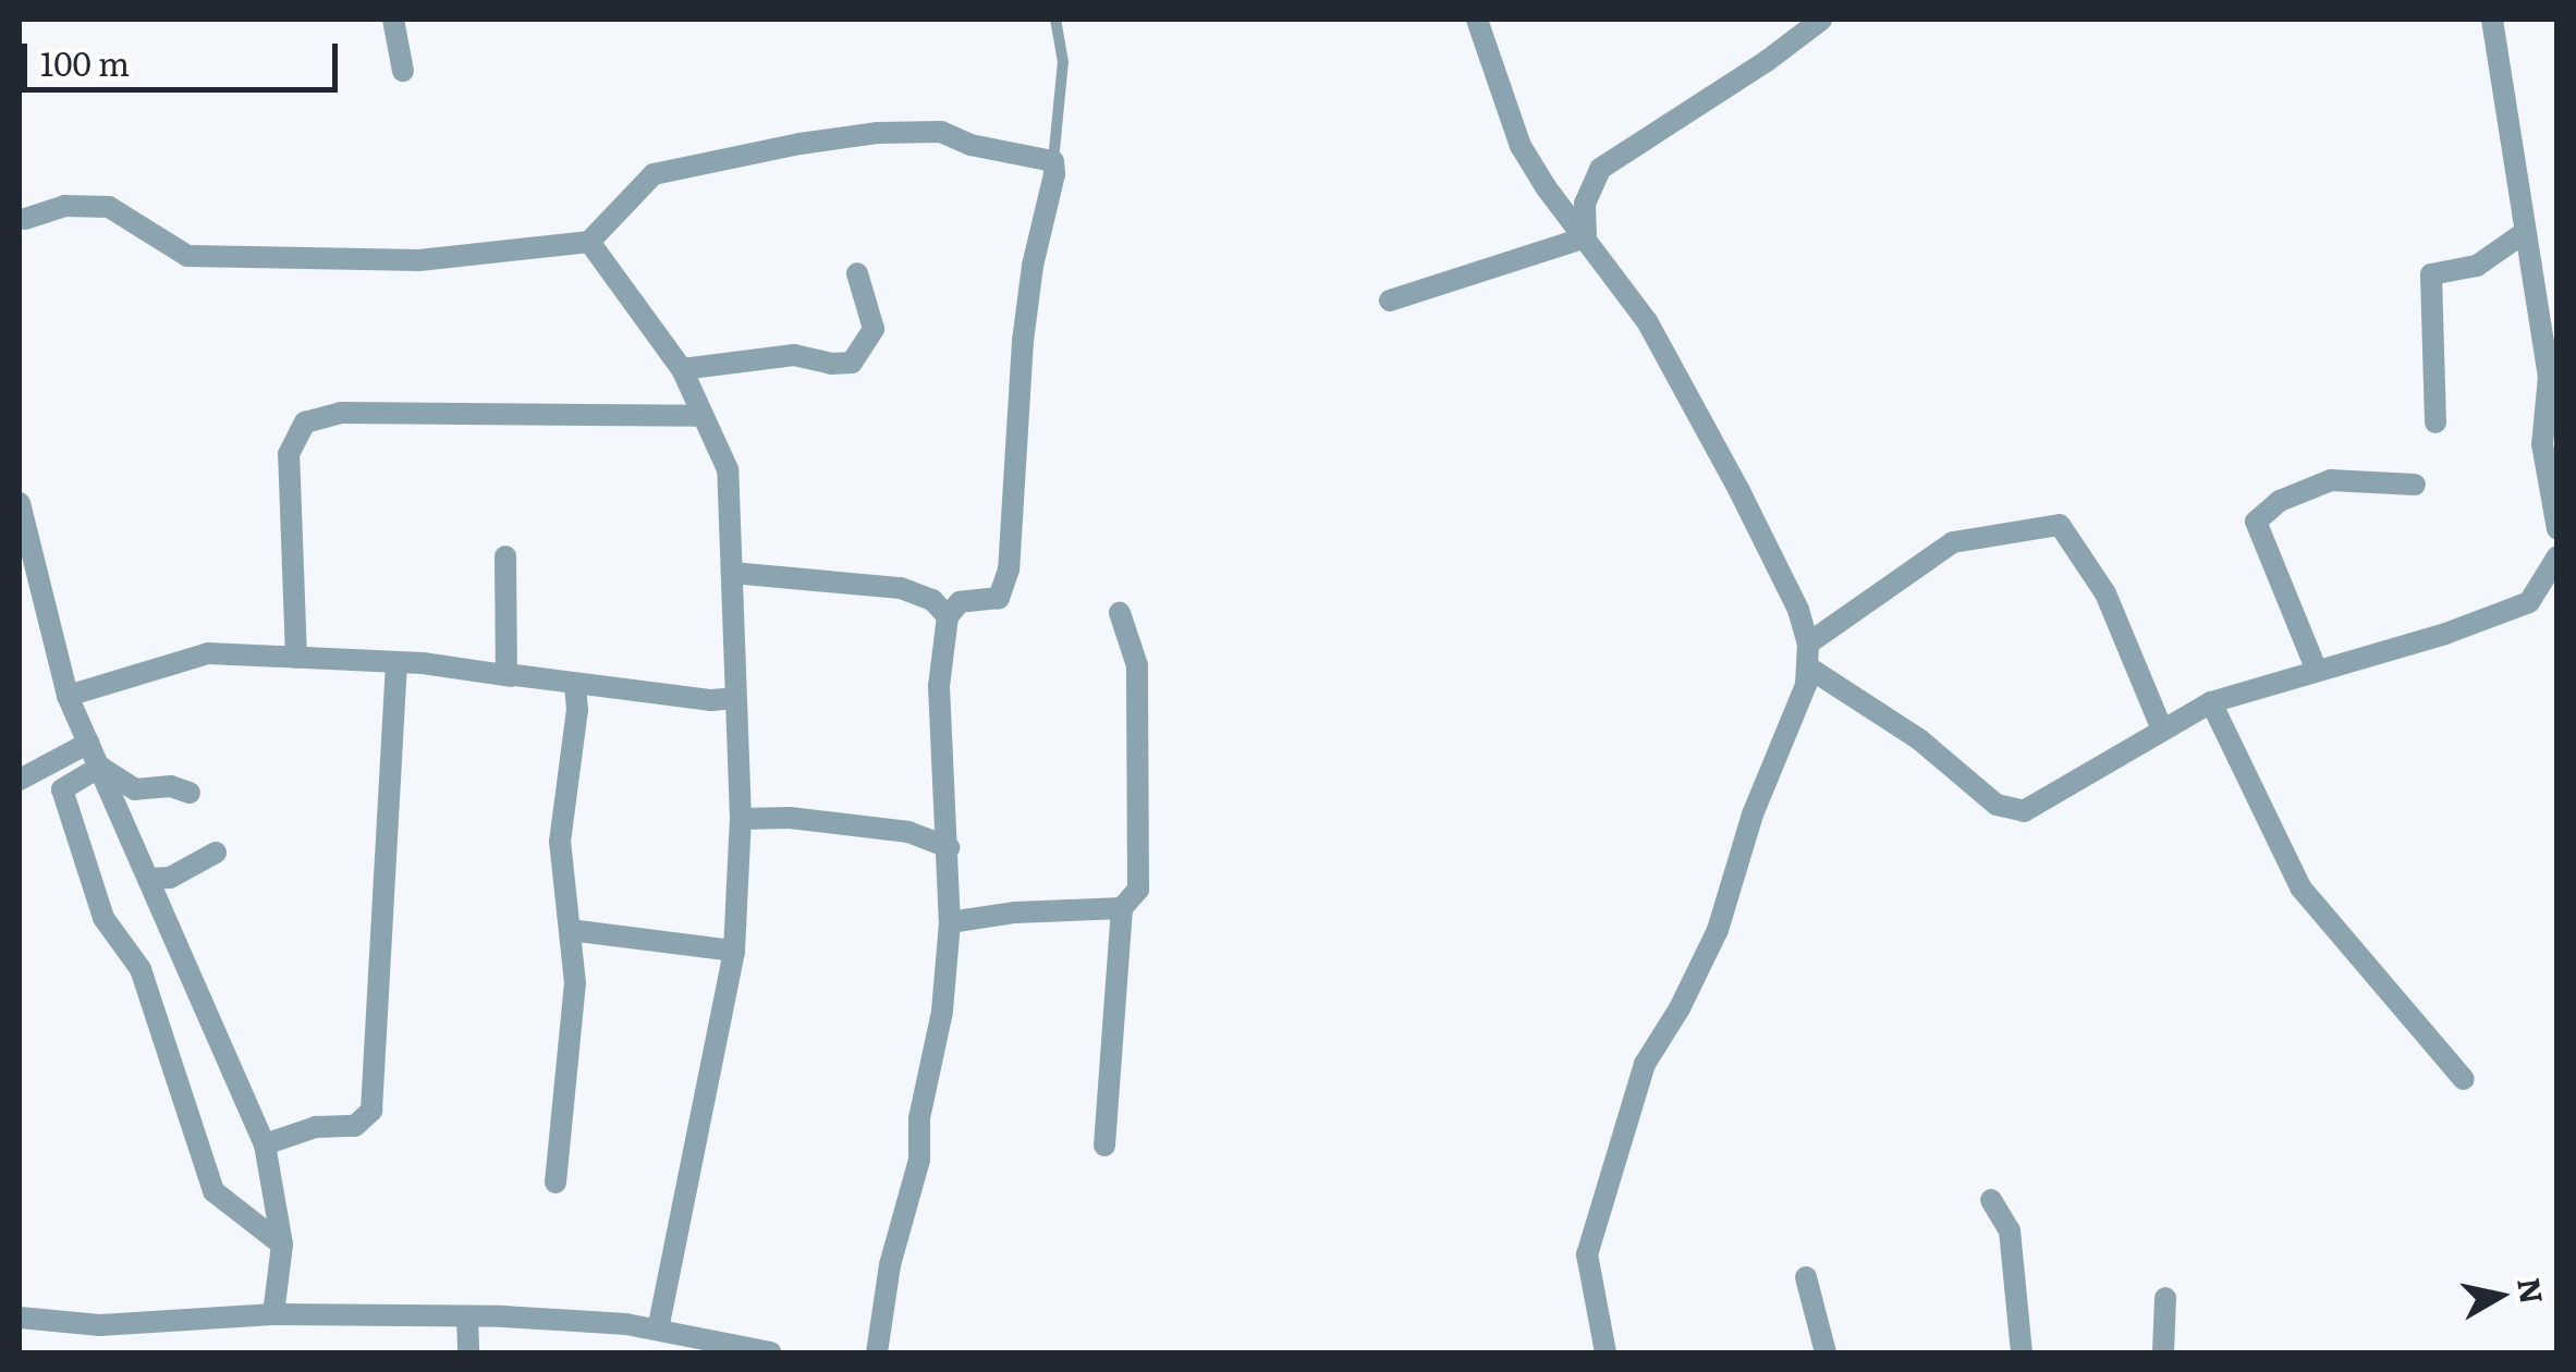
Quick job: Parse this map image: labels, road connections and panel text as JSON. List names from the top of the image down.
{
  "scale_bar": "100 m",
  "north": "right"
}
